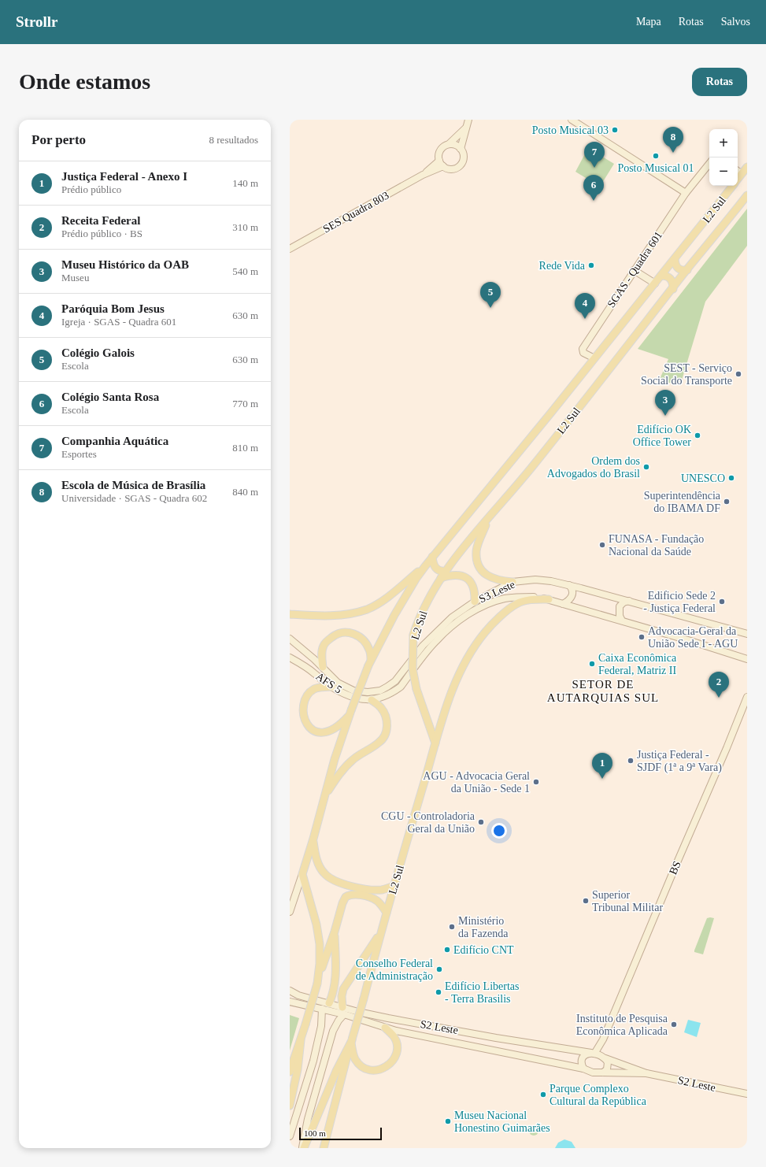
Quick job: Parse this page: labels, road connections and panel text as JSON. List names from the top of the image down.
{
  "streets": {
    "main road": [
      "L2 Sul",
      "SES Quadra 803",
      "SGAS - Quadra 601",
      "S3 Leste",
      "AFS 5",
      "BS",
      "S2 Leste"
    ]
  },
  "crossings": [
    ["L2 Sul", "SGAS - Quadra 601"],
    ["S3 Leste", "AFS 5"],
    ["BS", "S2 Leste"]
  ],
  "districts": ["SETOR DE AUTARQUIAS SUL"],
  "places": [
    "Posto Musical 03",
    "Posto Musical 01",
    "Rede Vida",
    "SEST - Serviço Social do Transporte",
    "Edifício OK Office Tower",
    "Ordem dos Advogados do Brasil",
    "UNESCO",
    "Superintendência do IBAMA DF",
    "FUNASA - Fundação Nacional da Saúde",
    "Edificio Sede 2 - Justiça Federal",
    "Advocacia-Geral da União Sede I - AGU",
    "Caixa Econômica Federal, Matriz II",
    "Justiça Federal - SJDF (1ª a 9ª Vara)",
    "AGU - Advocacia Geral da União - Sede 1",
    "CGU - Controladoria Geral da União",
    "Superior Tribunal Militar",
    "Ministério da Fazenda",
    "Edifício CNT",
    "Conselho Federal de Administração",
    "Edifício Libertas - Terra Brasilis",
    "Instituto de Pesquisa Econômica Aplicada",
    "Parque Complexo Cultural da República",
    "Museu Nacional Honestino Guimarães"
  ],
  "scale_bar": "100 m",
  "page": {
    "header": "Strollr",
    "nav": ["Mapa", "Rotas", "Salvos"],
    "buttons": "Rotas",
    "title": "Onde estamos",
    "heading": ["Por perto", "8 resultados"],
    "pins": [
      "8",
      "7",
      "6",
      "5",
      "4",
      "3",
      "2",
      "1"
    ],
    "map_buttons": ["+", "−"],
    "list": [
      {
        "mark": "1",
        "name": "Justiça Federal - Anexo I",
        "note": "Prédio público",
        "value": "140 m"
      },
      {
        "mark": "2",
        "name": "Receita Federal",
        "note": "Prédio público · BS",
        "value": "310 m"
      },
      {
        "mark": "3",
        "name": "Museu Histórico da OAB",
        "note": "Museu",
        "value": "540 m"
      },
      {
        "mark": "4",
        "name": "Paróquia Bom Jesus",
        "note": "Igreja · SGAS - Quadra 601",
        "value": "630 m"
      },
      {
        "mark": "5",
        "name": "Colégio Galois",
        "note": "Escola",
        "value": "630 m"
      },
      {
        "mark": "6",
        "name": "Colégio Santa Rosa",
        "note": "Escola",
        "value": "770 m"
      },
      {
        "mark": "7",
        "name": "Companhia Aquática",
        "note": "Esportes",
        "value": "810 m"
      },
      {
        "mark": "8",
        "name": "Escola de Música de Brasília",
        "note": "Universidade · SGAS - Quadra 602",
        "value": "840 m"
      }
    ],
    "scale": "100 m"
  }
}
